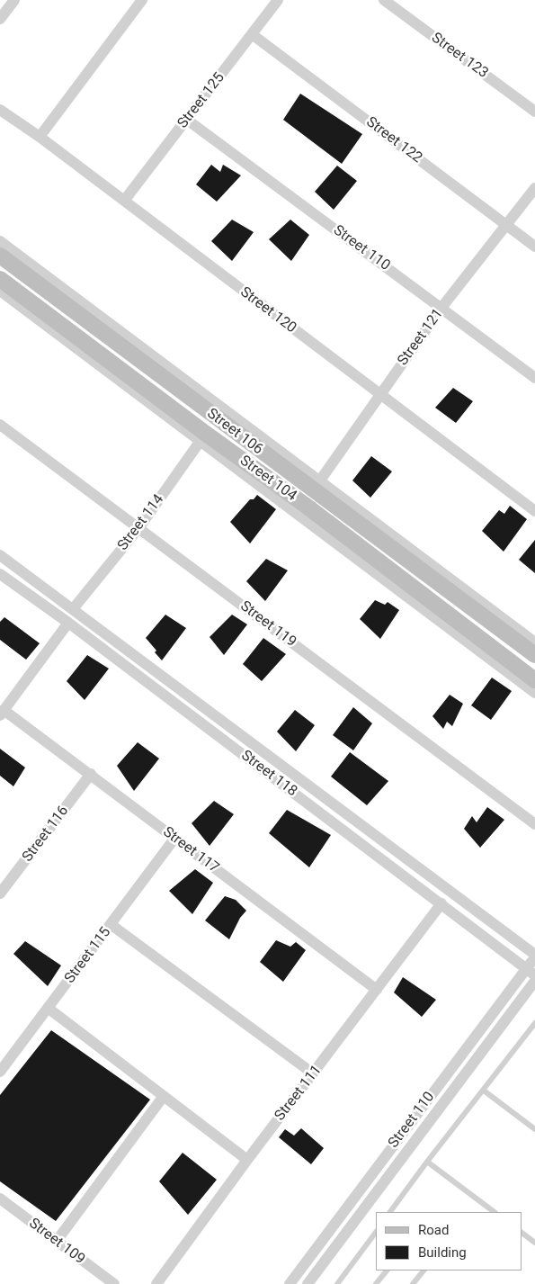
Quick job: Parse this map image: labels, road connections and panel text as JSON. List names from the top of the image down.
{
  "streets": {
    "street": [
      "Street 123",
      "Street 125",
      "Street 122",
      "Street 110",
      "Street 120",
      "Street 121",
      "Street 106",
      "Street 104",
      "Street 114",
      "Street 119",
      "Street 118",
      "Street 116",
      "Street 117",
      "Street 115",
      "Street 111",
      "Street 109"
    ]
  },
  "crossings": [
    ["Street 125", "Street 122"],
    ["Street 125", "Street 110"],
    ["Street 125", "Street 120"],
    ["Street 122", "Street 121"],
    ["Street 110", "Street 121"],
    ["Street 110", "Street 118"],
    ["Street 120", "Street 121"],
    ["Street 121", "Street 106"],
    ["Street 104", "Street 114"],
    ["Street 114", "Street 119"],
    ["Street 118", "Street 111"],
    ["Street 116", "Street 117"],
    ["Street 117", "Street 115"],
    ["Street 117", "Street 111"]
  ],
  "legend": ["Road", "Building"]
}
